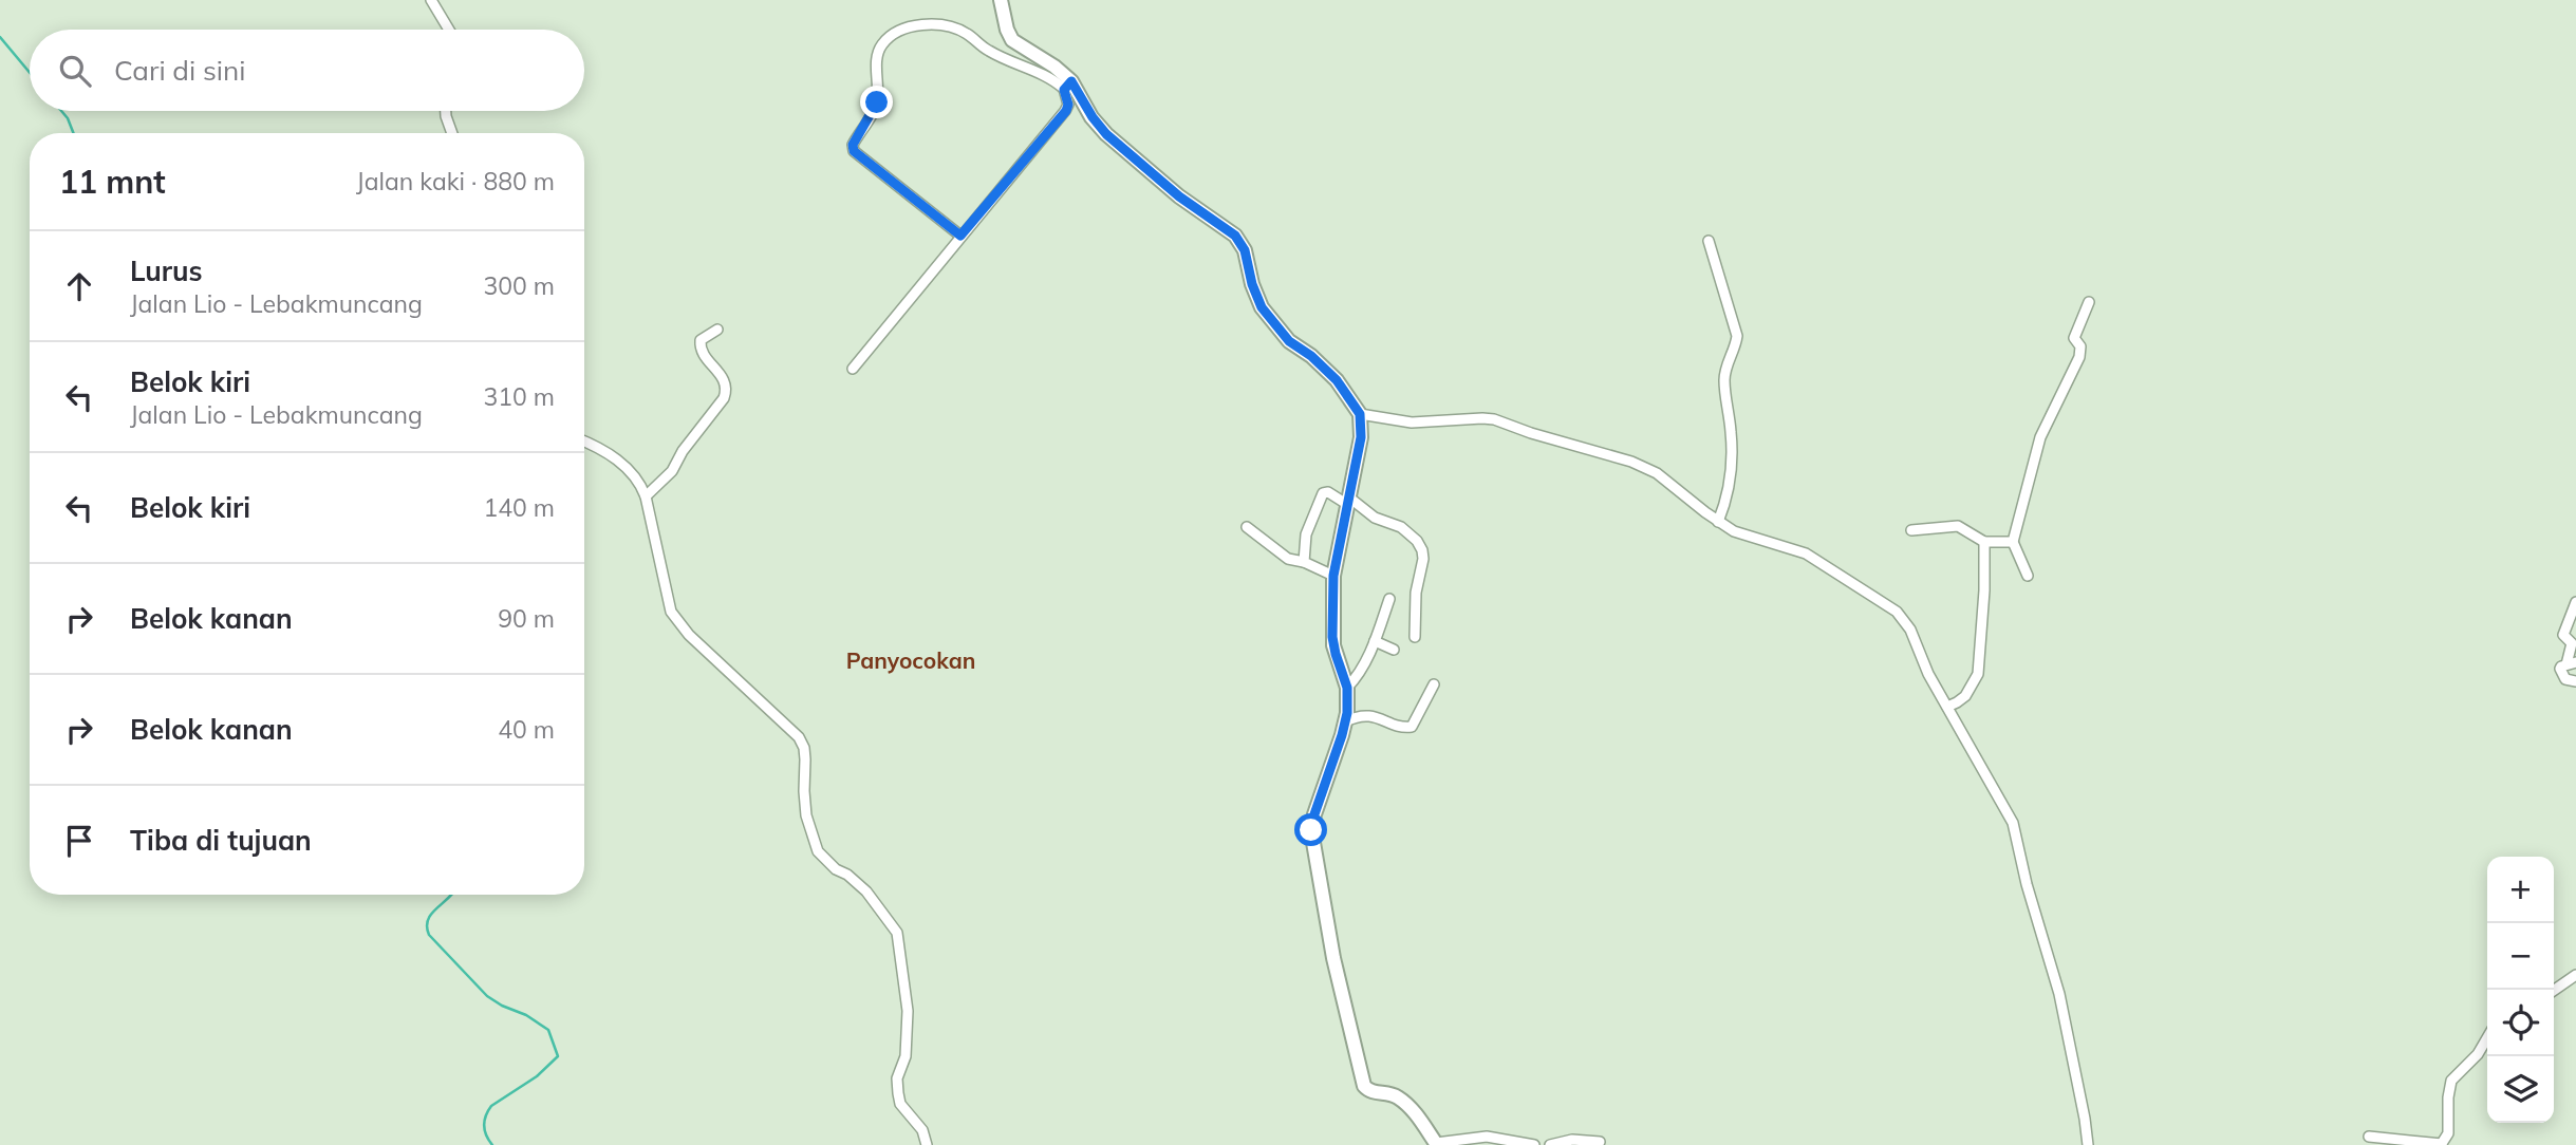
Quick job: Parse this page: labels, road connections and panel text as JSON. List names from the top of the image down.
{
  "districts": ["Panyocokan"],
  "page": {
    "search": "Cari di sini",
    "heading": ["11 mnt", "Jalan kaki · 880 m"],
    "list": [
      ["Lurus", "Jalan Lio - Lebakmuncang", "300 m"],
      ["Belok kiri", "Jalan Lio - Lebakmuncang", "310 m"],
      ["Belok kiri", "140 m"],
      ["Belok kanan", "90 m"],
      ["Belok kanan", "40 m"],
      "Tiba di tujuan"
    ],
    "map_buttons": ["+", "−"]
  }
}
